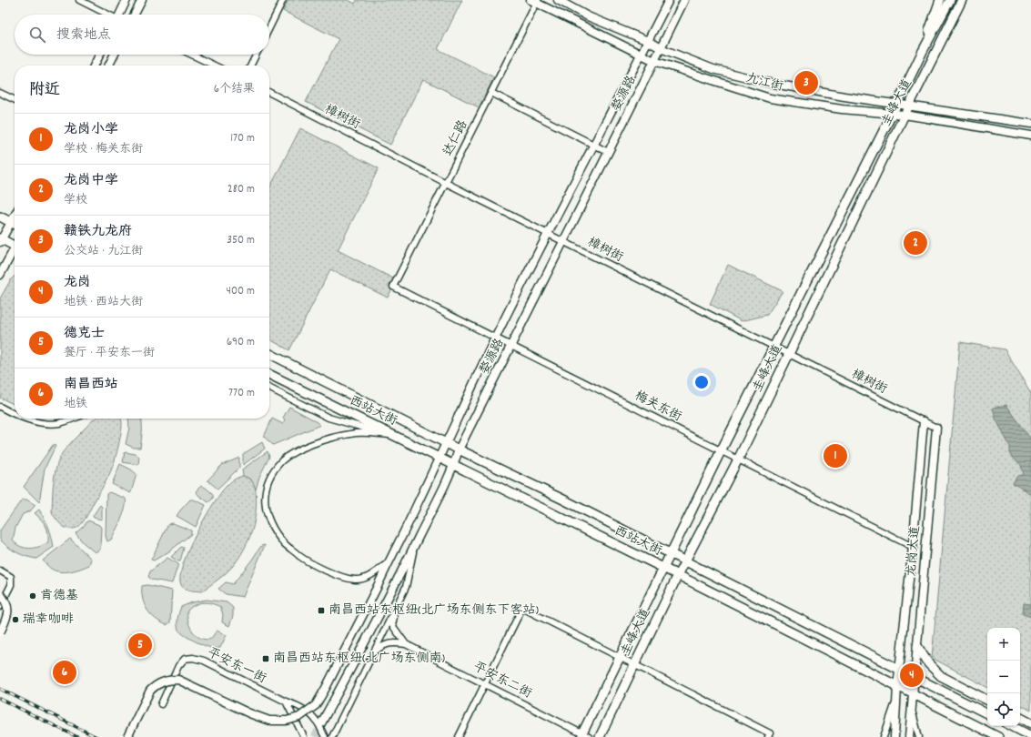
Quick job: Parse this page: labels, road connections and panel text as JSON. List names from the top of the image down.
{
  "streets": {
    "main road": ["圭峰大道", "西站大街"],
    "street": [
      "九江街",
      "婺源路",
      "樟树街",
      "达仁路",
      "梅关东街",
      "龙岗大道",
      "平安东一街",
      "平安东二街"
    ]
  },
  "crossings": [
    ["九江街", "婺源路"],
    ["九江街", "圭峰大道"],
    ["九江街", "达仁路"],
    ["婺源路", "樟树街"],
    ["婺源路", "梅关东街"],
    ["婺源路", "西站大街"],
    ["圭峰大道", "樟树街"],
    ["圭峰大道", "梅关东街"],
    ["圭峰大道", "西站大街"],
    ["圭峰大道", "平安东二街"],
    ["樟树街", "达仁路"],
    ["樟树街", "龙岗大道"],
    ["达仁路", "梅关东街"],
    ["梅关东街", "龙岗大道"],
    ["西站大街", "龙岗大道"]
  ],
  "places": {
    "other": ["肯德基", "瑞幸咖啡"],
    "transit": ["南昌西站东枢纽(北广场东侧东下客站)", "南昌西站东枢纽(北广场东侧南)"]
  },
  "page": {
    "search": "搜索地点",
    "heading": ["附近", "6个结果"],
    "pins": [
      "3",
      "2",
      "1",
      "5",
      "6",
      "4"
    ],
    "list": [
      {
        "mark": "1",
        "name": "龙岗小学",
        "note": "学校 · 梅关东街",
        "value": "170 m"
      },
      {
        "mark": "2",
        "name": "龙岗中学",
        "note": "学校",
        "value": "280 m"
      },
      {
        "mark": "3",
        "name": "赣铁九龙府",
        "note": "公交站 · 九江街",
        "value": "350 m"
      },
      {
        "mark": "4",
        "name": "龙岗",
        "note": "地铁 · 西站大街",
        "value": "400 m"
      },
      {
        "mark": "5",
        "name": "德克士",
        "note": "餐厅 · 平安东一街",
        "value": "690 m"
      },
      {
        "mark": "6",
        "name": "南昌西站",
        "note": "地铁",
        "value": "770 m"
      }
    ],
    "map_buttons": ["+", "−"]
  }
}
